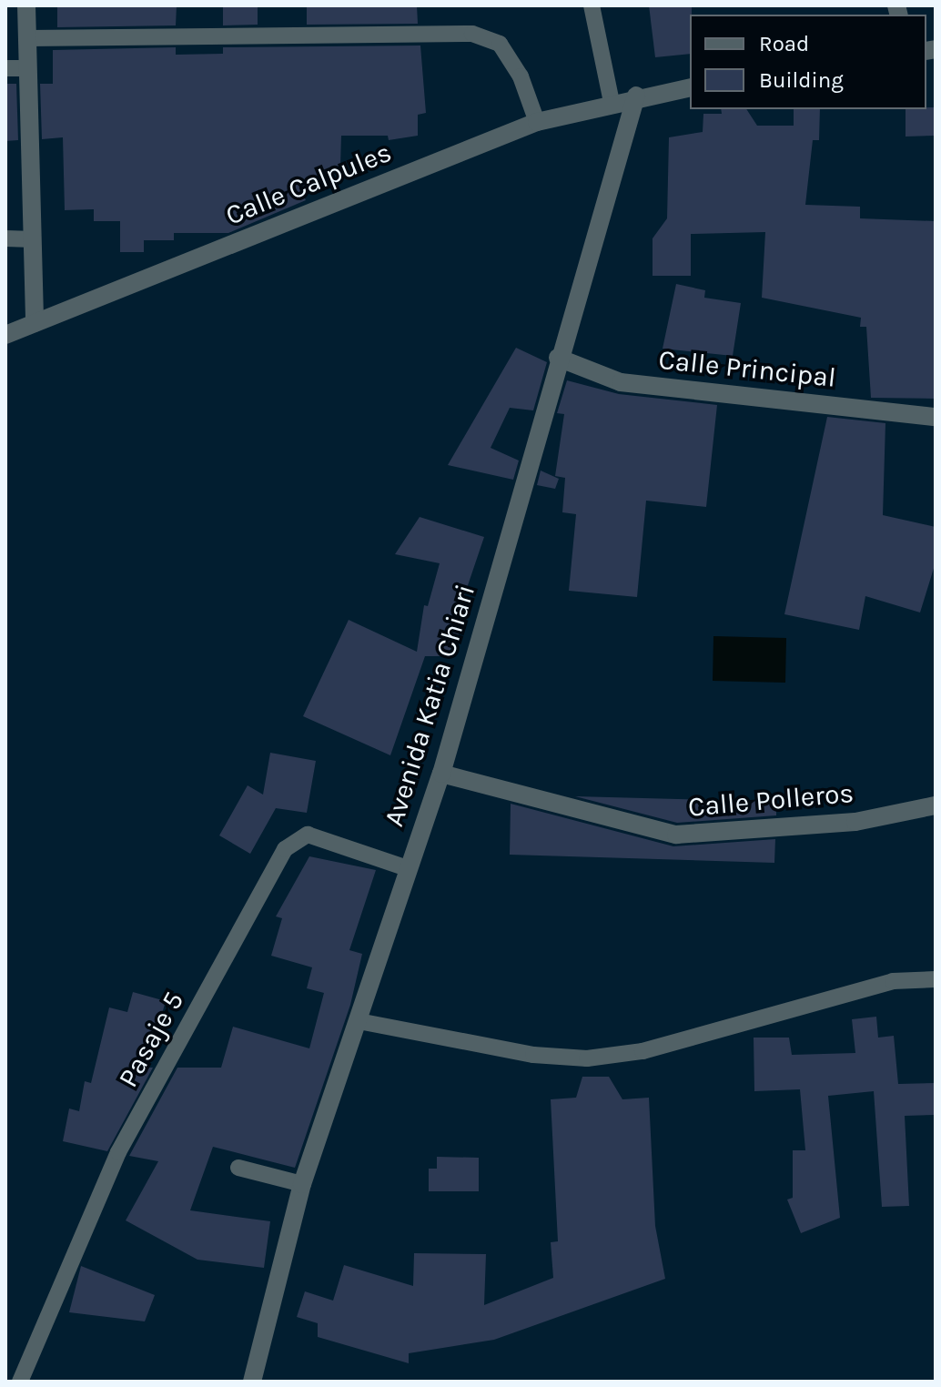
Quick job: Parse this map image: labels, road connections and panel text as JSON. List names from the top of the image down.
{
  "streets": {
    "street": [
      "Calle Calpules",
      "Calle Principal",
      "Avenida Katia Chiari",
      "Calle Polleros"
    ],
    "lane": ["Pasaje 5"]
  },
  "crossings": [
    ["Calle Calpules", "Avenida Katia Chiari"],
    ["Calle Principal", "Avenida Katia Chiari"],
    ["Avenida Katia Chiari", "Calle Polleros"],
    ["Avenida Katia Chiari", "Pasaje 5"]
  ],
  "legend": ["Road", "Building"]
}
